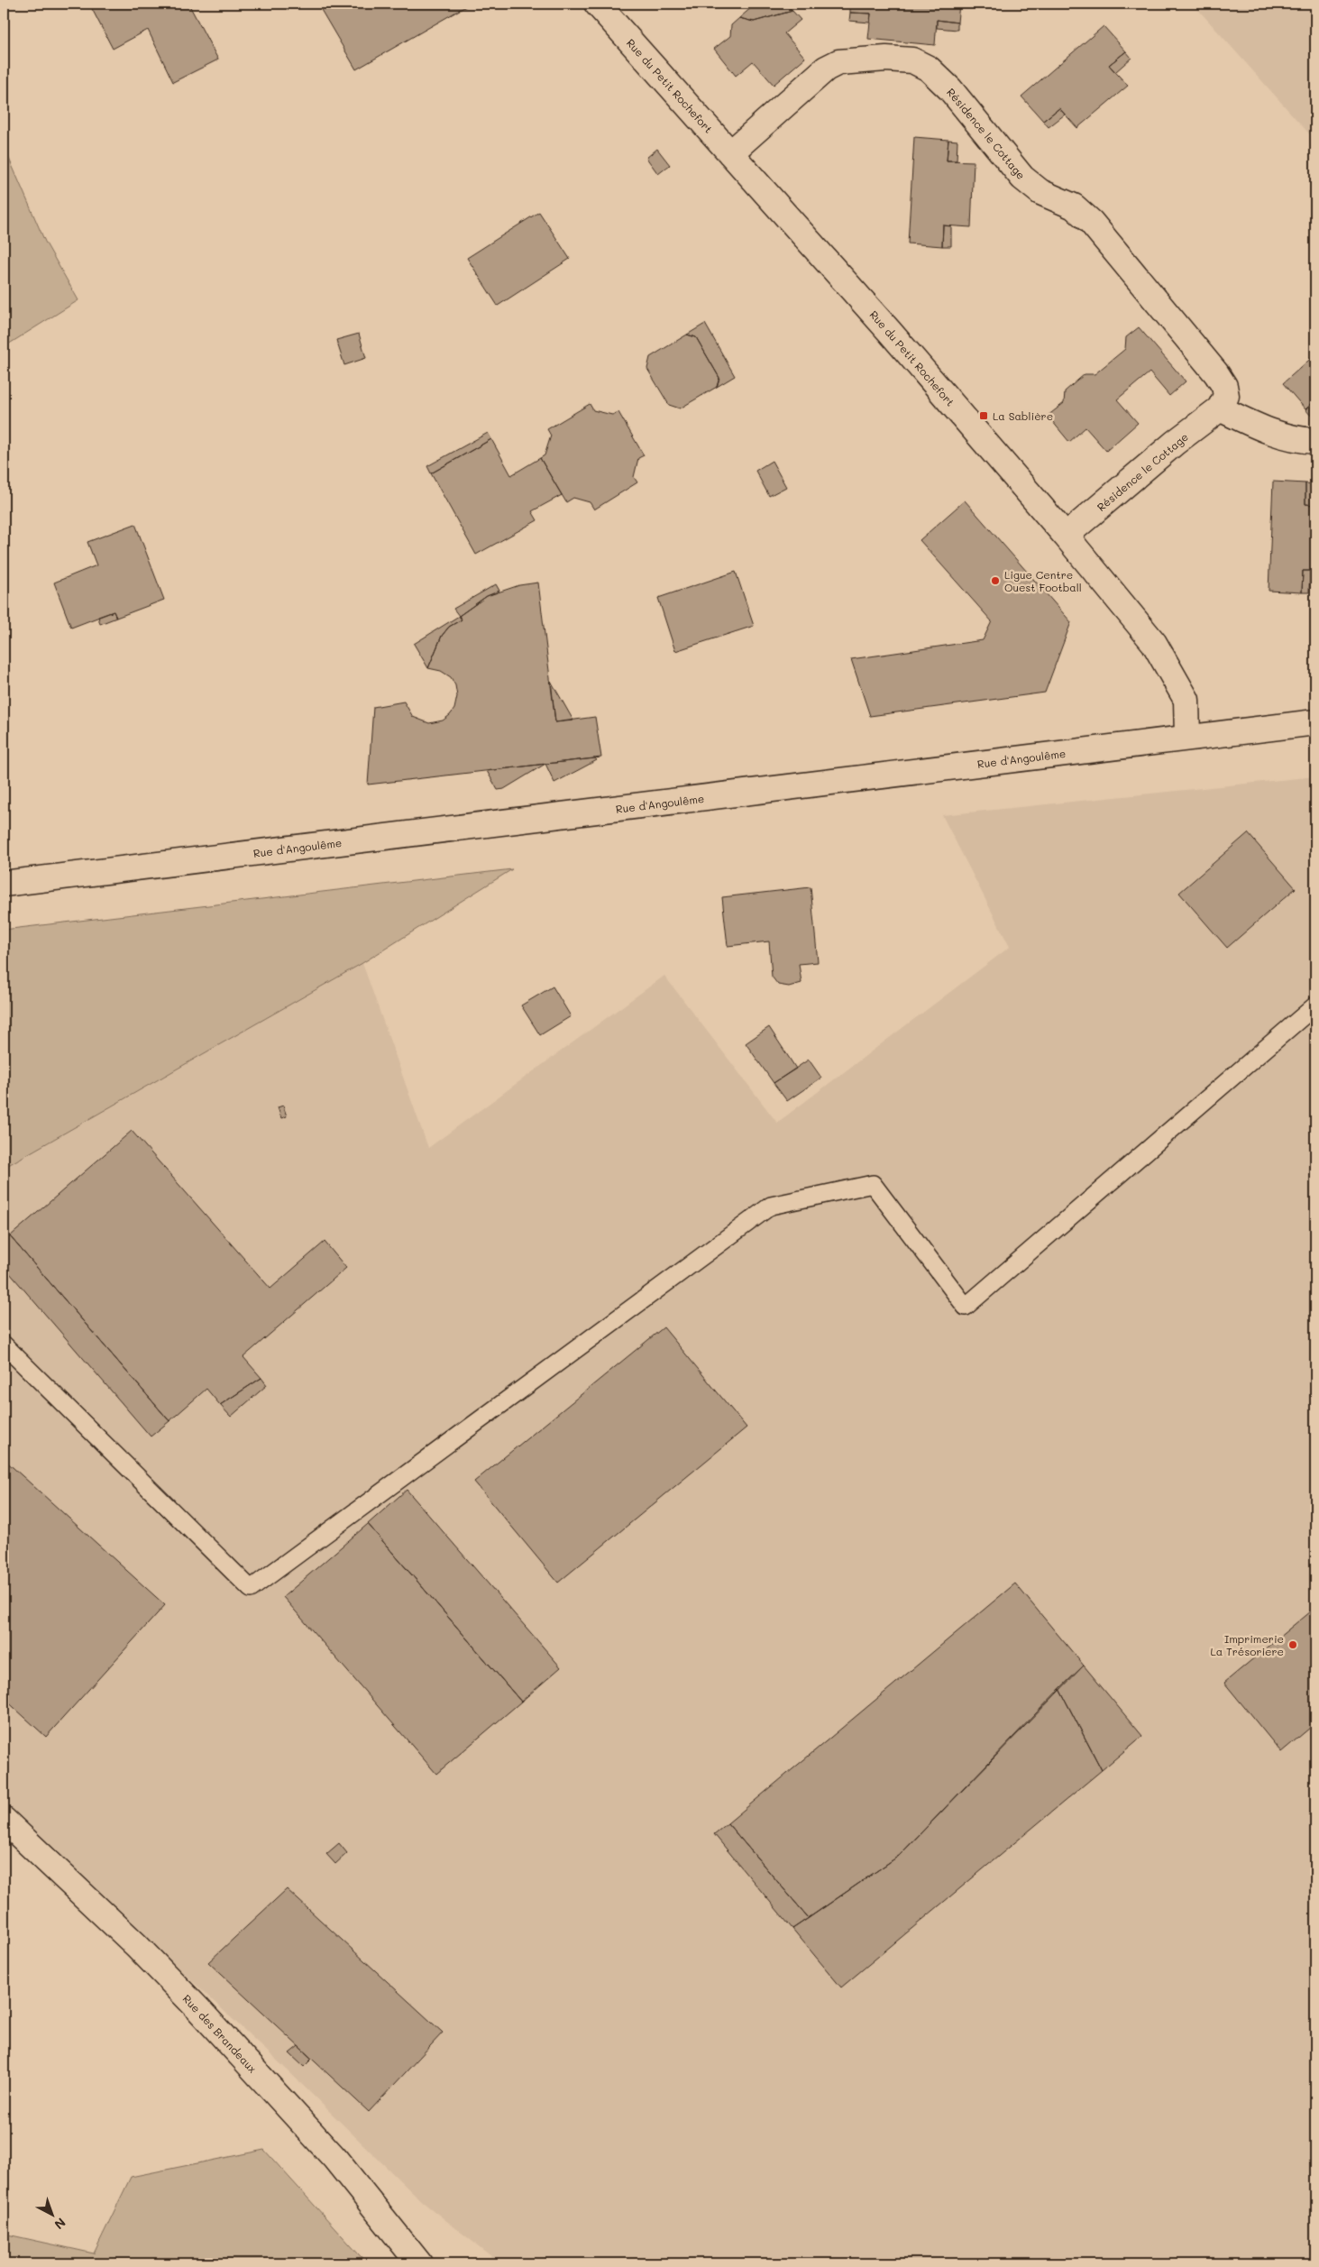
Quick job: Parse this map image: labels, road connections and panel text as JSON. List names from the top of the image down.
{
  "streets": {
    "street": [
      "Rue du Petit Rochefort",
      "Résidence le Cottage",
      "Rue d'Angoulême",
      "Rue des Brandeaux"
    ]
  },
  "crossings": [
    ["Rue du Petit Rochefort", "Résidence le Cottage"],
    ["Rue du Petit Rochefort", "Rue d'Angoulême"]
  ],
  "places": {
    "transit": ["La Sablière"],
    "other": ["Ligue Centre Ouest Football", "Imprimerie La Trésoriere"]
  },
  "north": "bottom right"
}
